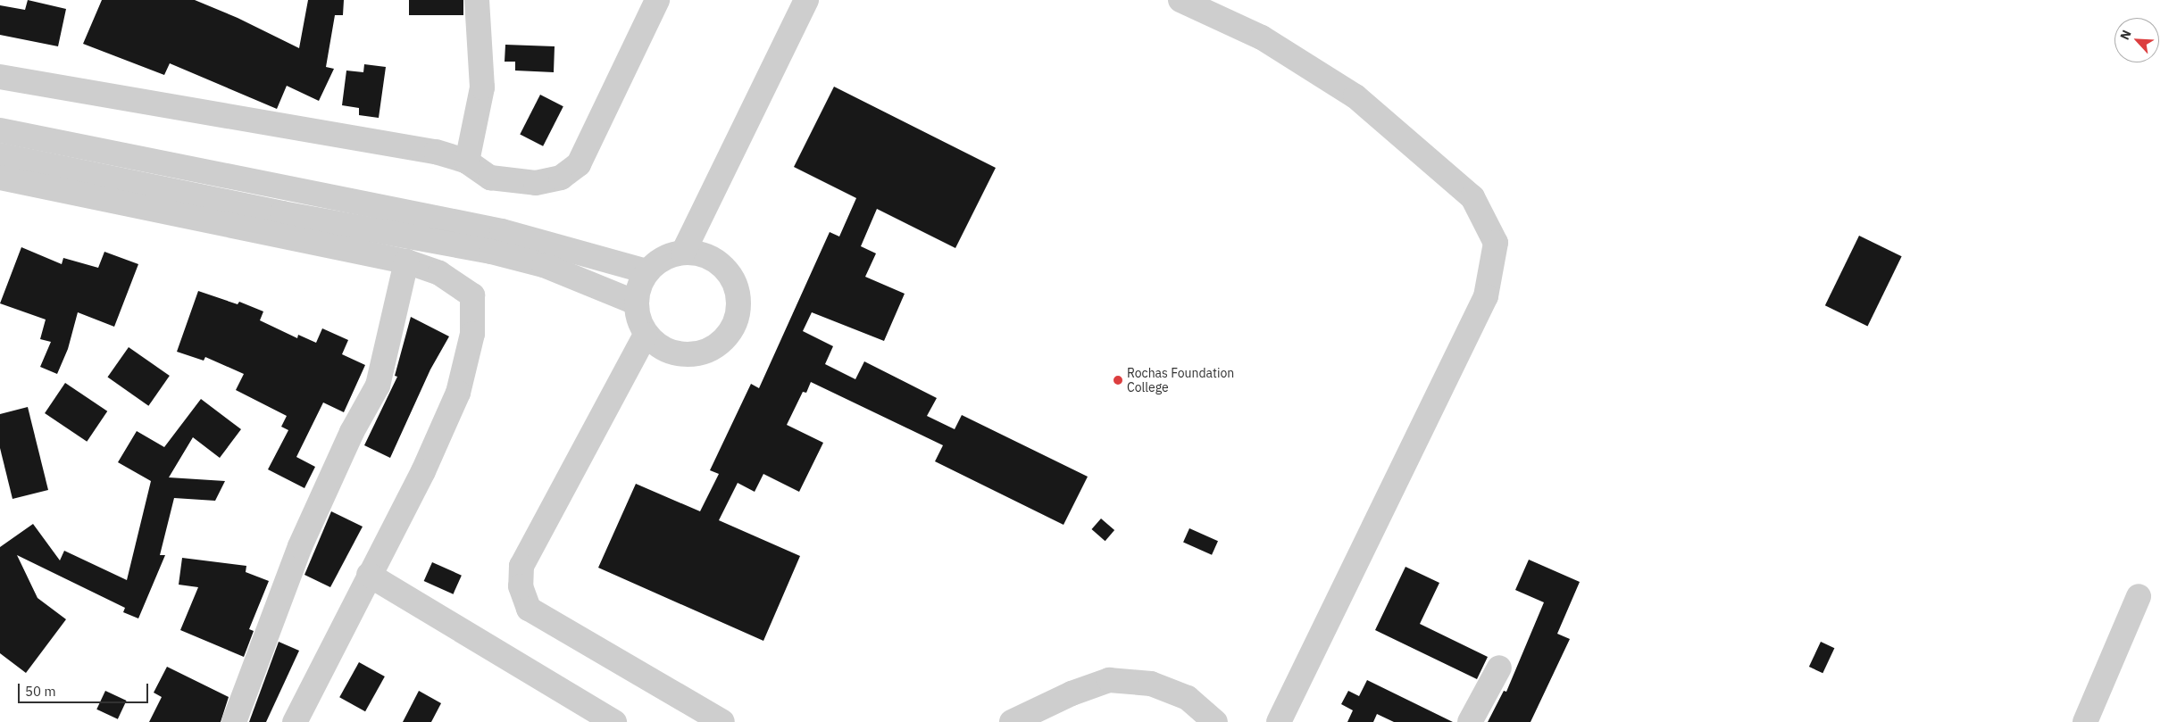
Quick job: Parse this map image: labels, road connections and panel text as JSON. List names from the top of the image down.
{
  "places": ["Rochas Foundation College"],
  "scale_bar": "50 m",
  "north": "top left"
}
